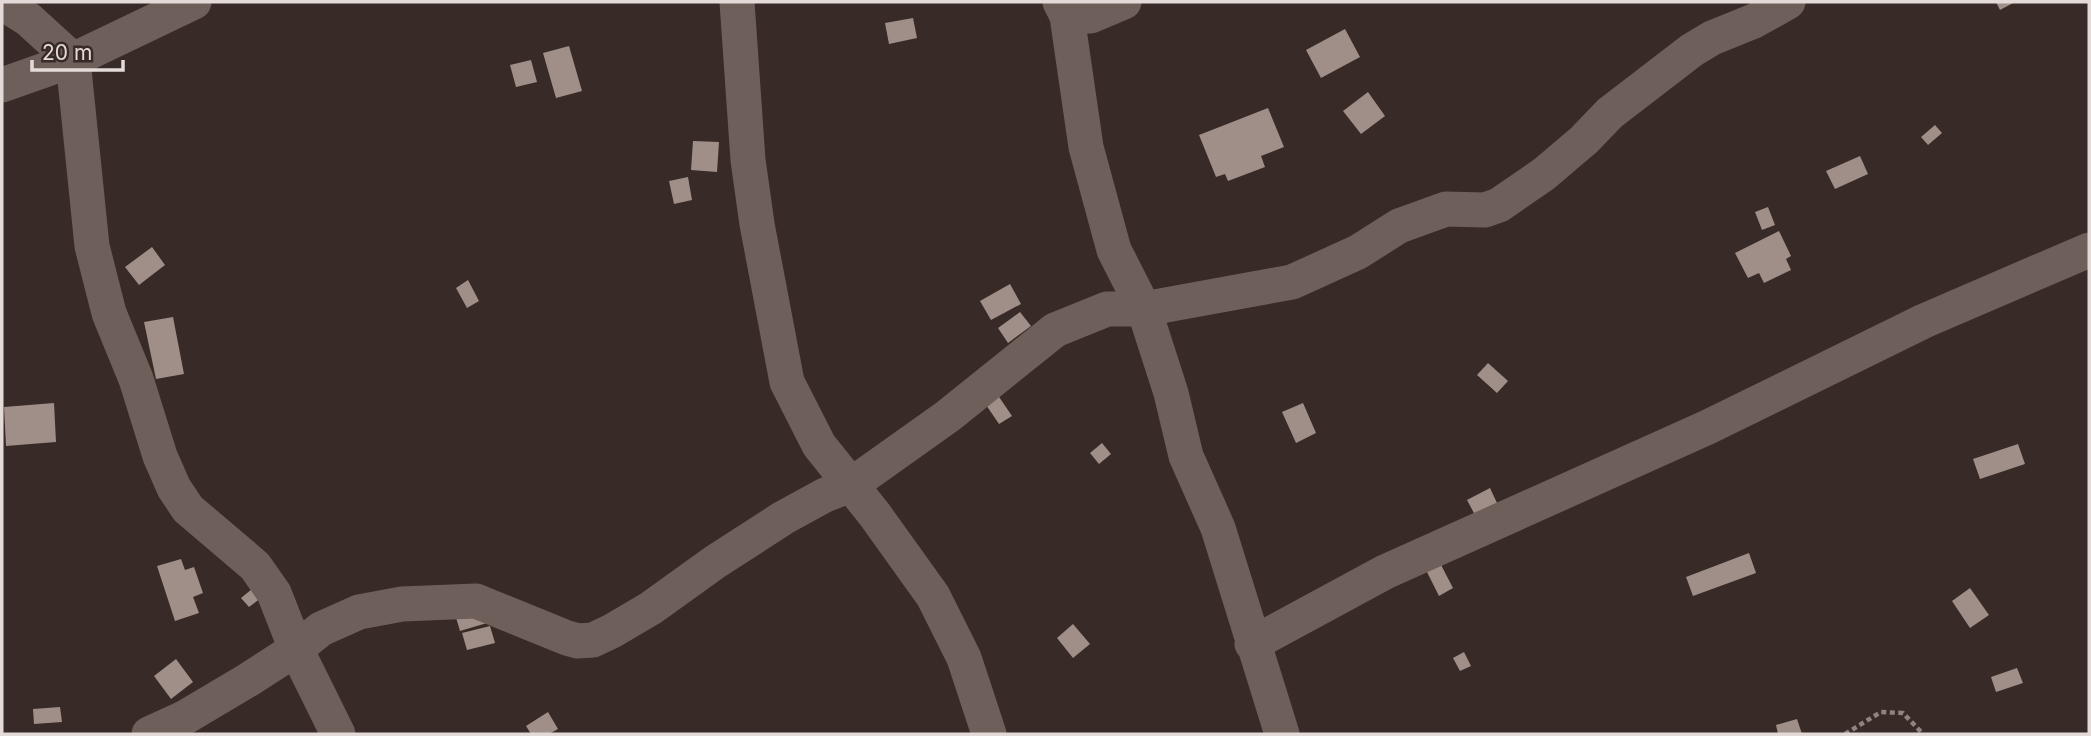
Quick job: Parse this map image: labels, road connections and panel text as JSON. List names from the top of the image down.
{
  "scale_bar": "20 m"
}
